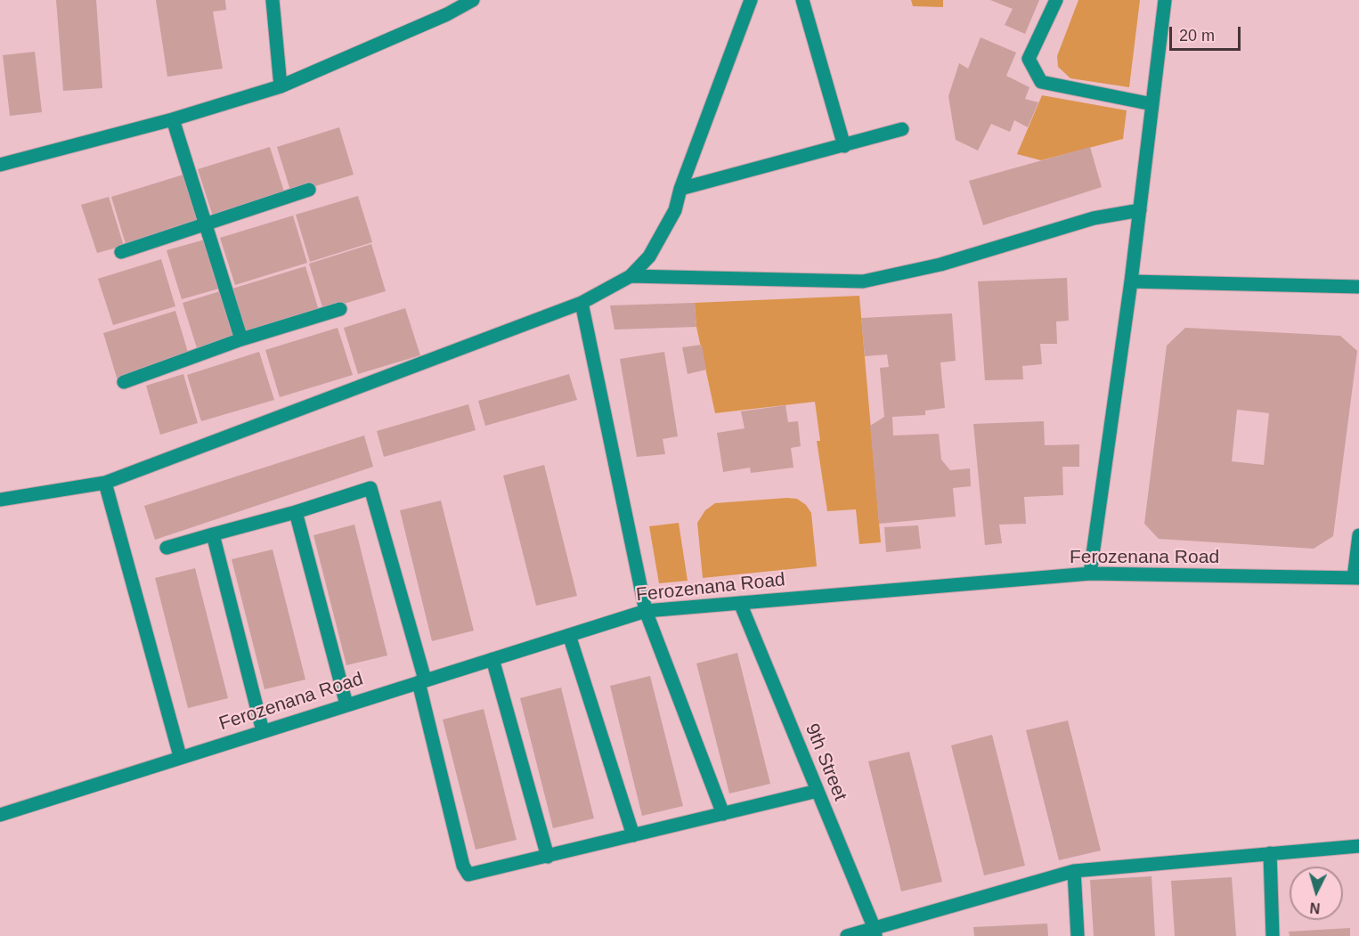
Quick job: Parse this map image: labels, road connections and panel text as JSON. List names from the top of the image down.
{
  "streets": {
    "street": ["Ferozenana Road", "9th Street"]
  },
  "crossings": [
    ["Ferozenana Road", "9th Street"]
  ],
  "scale_bar": "20 m",
  "north": "bottom"
}
